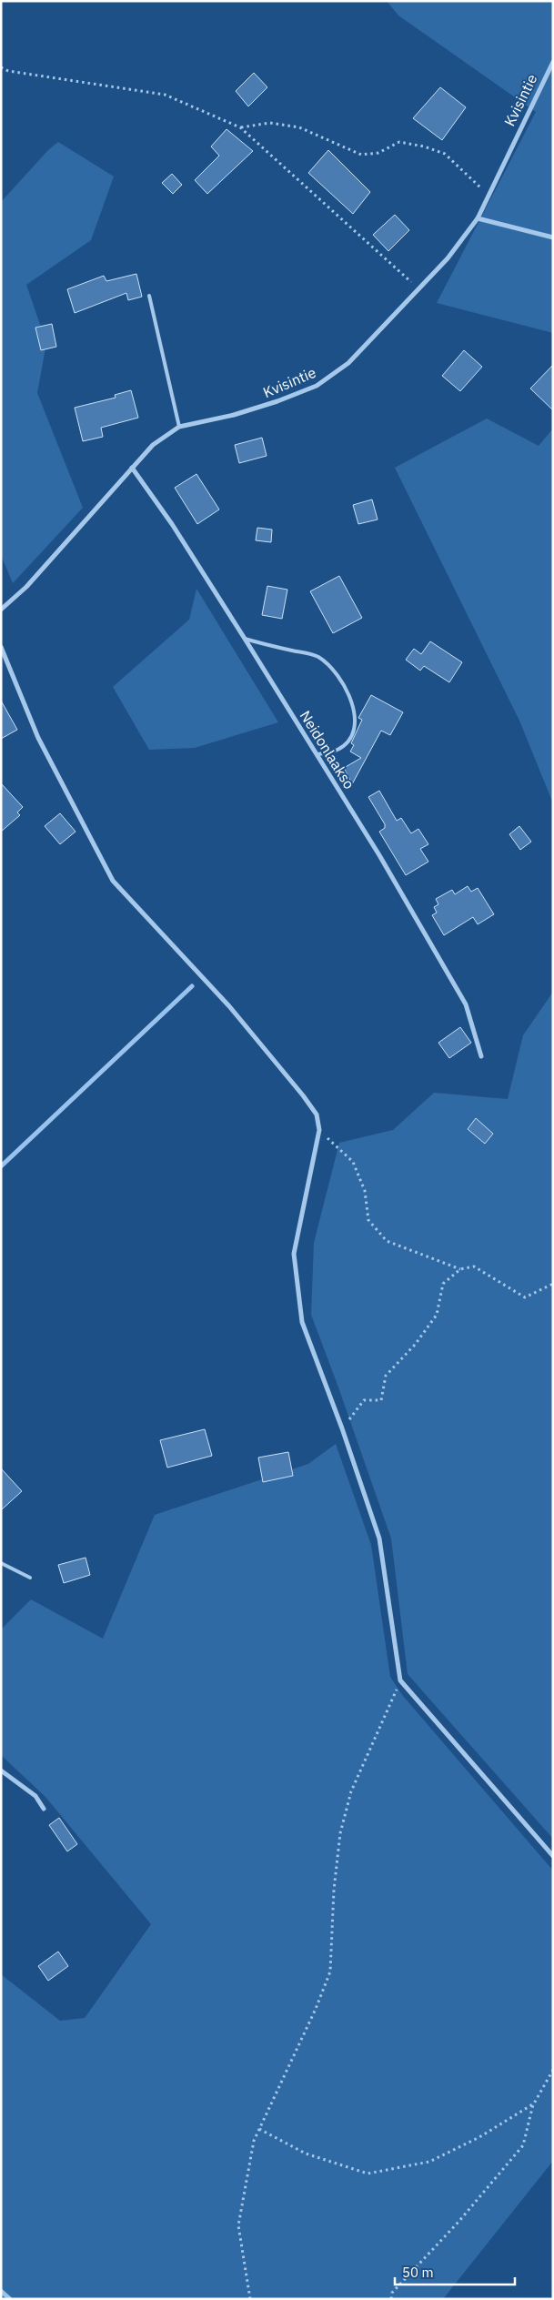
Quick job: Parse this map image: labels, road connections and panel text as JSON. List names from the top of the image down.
{
  "streets": {
    "street": ["Kvisintie", "Neidonlaakso"]
  },
  "crossings": [
    ["Kvisintie", "Neidonlaakso"]
  ],
  "scale_bar": "50 m"
}
